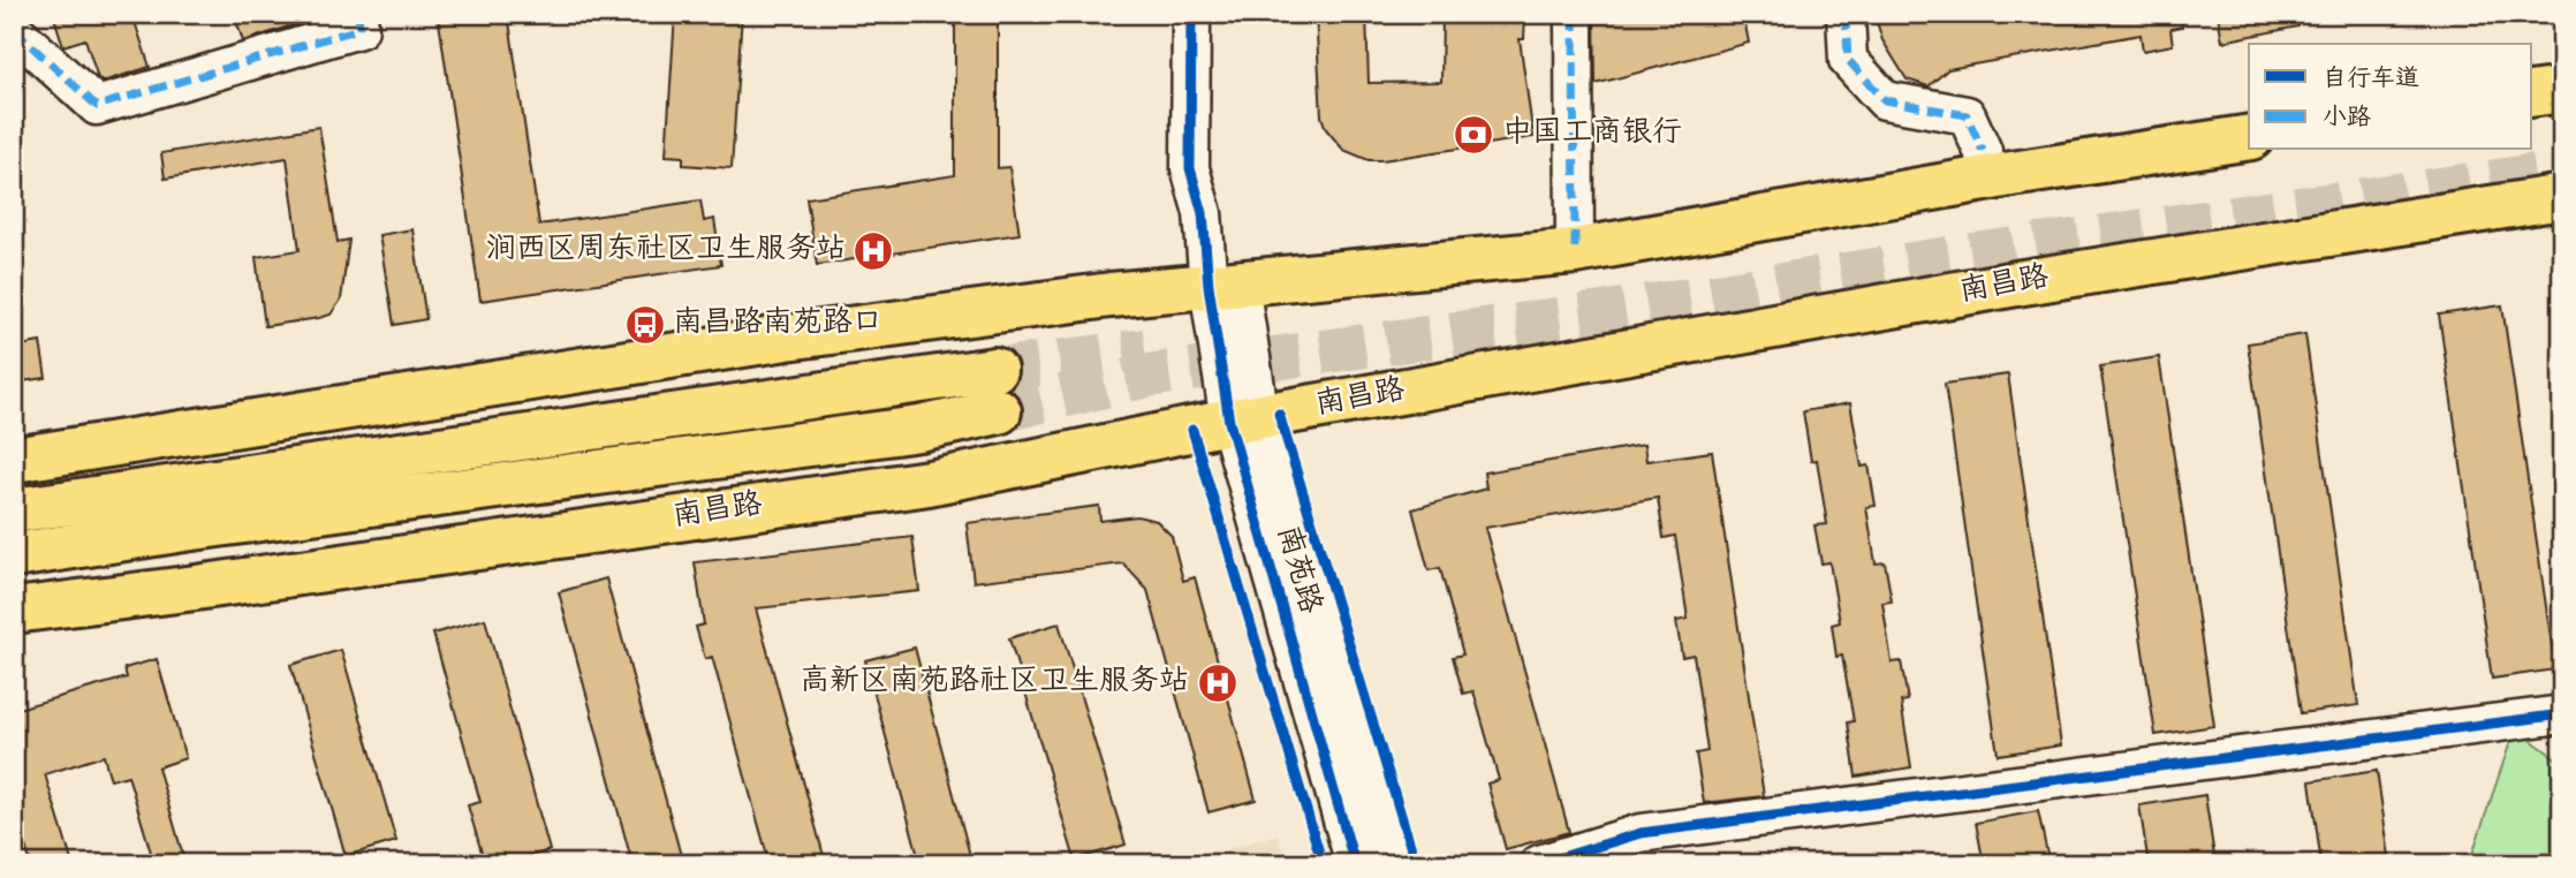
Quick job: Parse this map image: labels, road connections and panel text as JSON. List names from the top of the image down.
{
  "streets": {
    "main road": ["南昌路"],
    "street": ["南苑路"]
  },
  "crossings": [
    ["南昌路", "南苑路"]
  ],
  "places": {
    "bank": ["中国工商银行"],
    "hospital": ["涧西区周东社区卫生服务站", "高新区南苑路社区卫生服务站"],
    "bus stop": ["南昌路南苑路口"]
  },
  "legend": ["自行车道", "小路"]
}
